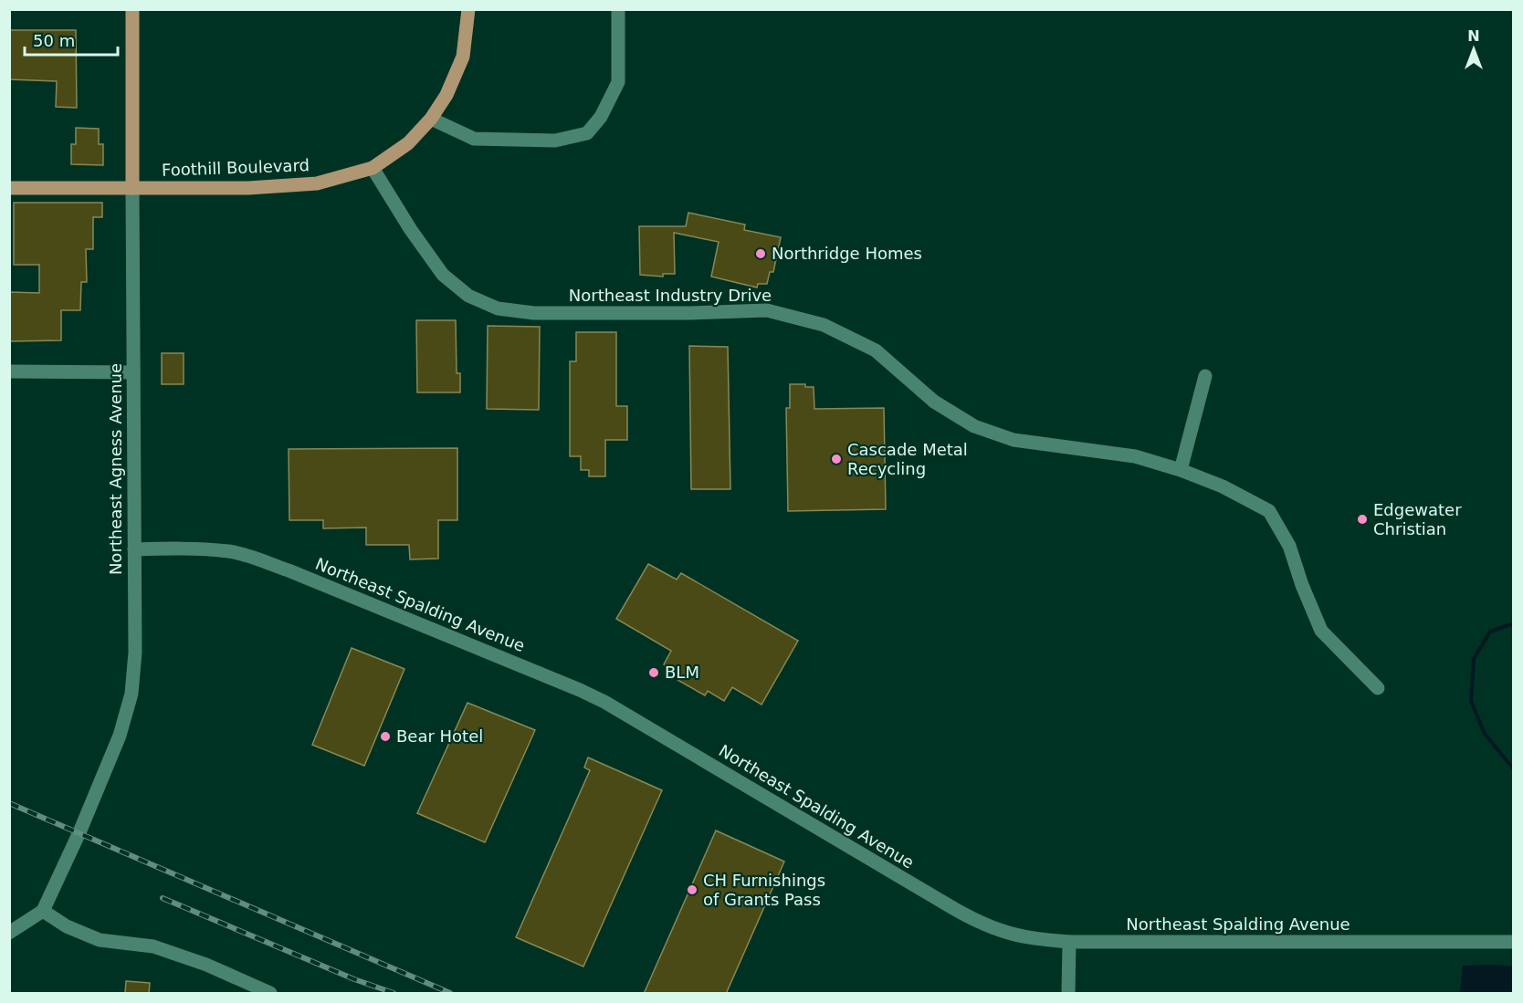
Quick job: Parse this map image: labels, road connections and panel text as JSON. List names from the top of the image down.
{
  "streets": {
    "main road": ["Foothill Boulevard", "Northeast Agness Avenue"],
    "street": ["Northeast Industry Drive", "Northeast Spalding Avenue"]
  },
  "crossings": [
    ["Foothill Boulevard", "Northeast Industry Drive"],
    ["Foothill Boulevard", "Northeast Agness Avenue"],
    ["Northeast Agness Avenue", "Northeast Spalding Avenue"]
  ],
  "places": [
    "Northridge Homes",
    "Cascade Metal Recycling",
    "Edgewater Christian",
    "BLM",
    "Bear Hotel",
    "CH Furnishings of Grants Pass"
  ],
  "scale_bar": "50 m",
  "north": "top"
}
